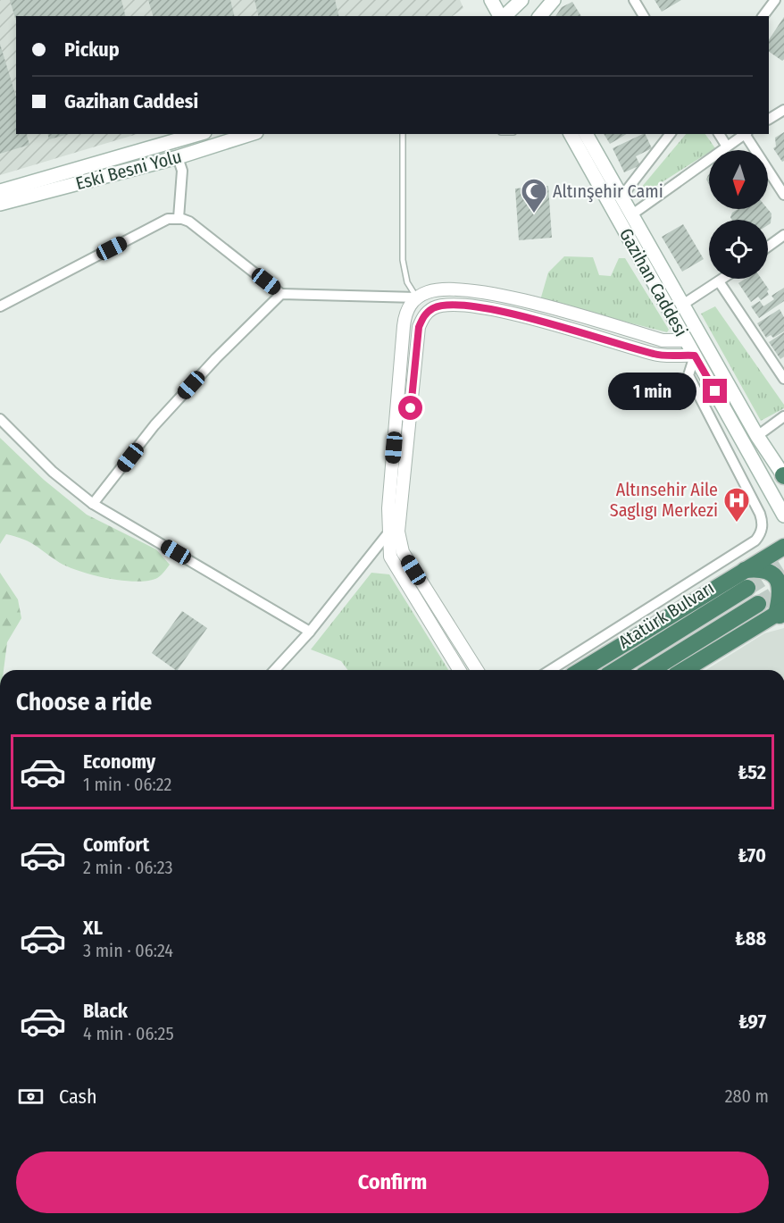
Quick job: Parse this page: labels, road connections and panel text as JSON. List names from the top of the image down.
{
  "streets": {
    "highway": ["Atatürk Bulvarı"],
    "main road": ["Eski Besni Yolu", "Gazihan Caddesi"]
  },
  "places": {
    "mosque": ["Altınşehir Cami"],
    "hospital": ["Altınsehir Aile Saglıgı Merkezi"]
  },
  "north": "bottom",
  "page": {
    "banner": ["Pickup", "Gazihan Caddesi"],
    "bubble": "1 min",
    "heading": "Choose a ride",
    "list": [
      {
        "name": "Economy",
        "note": "1 min · 06:22",
        "value": "₺52"
      },
      {
        "name": "Comfort",
        "note": "2 min · 06:23",
        "value": "₺70"
      },
      {
        "name": "XL",
        "note": "3 min · 06:24",
        "value": "₺88"
      },
      {
        "name": "Black",
        "note": "4 min · 06:25",
        "value": "₺97"
      }
    ],
    "pay": ["Cash", "280 m"],
    "buttons": "Confirm"
  }
}
